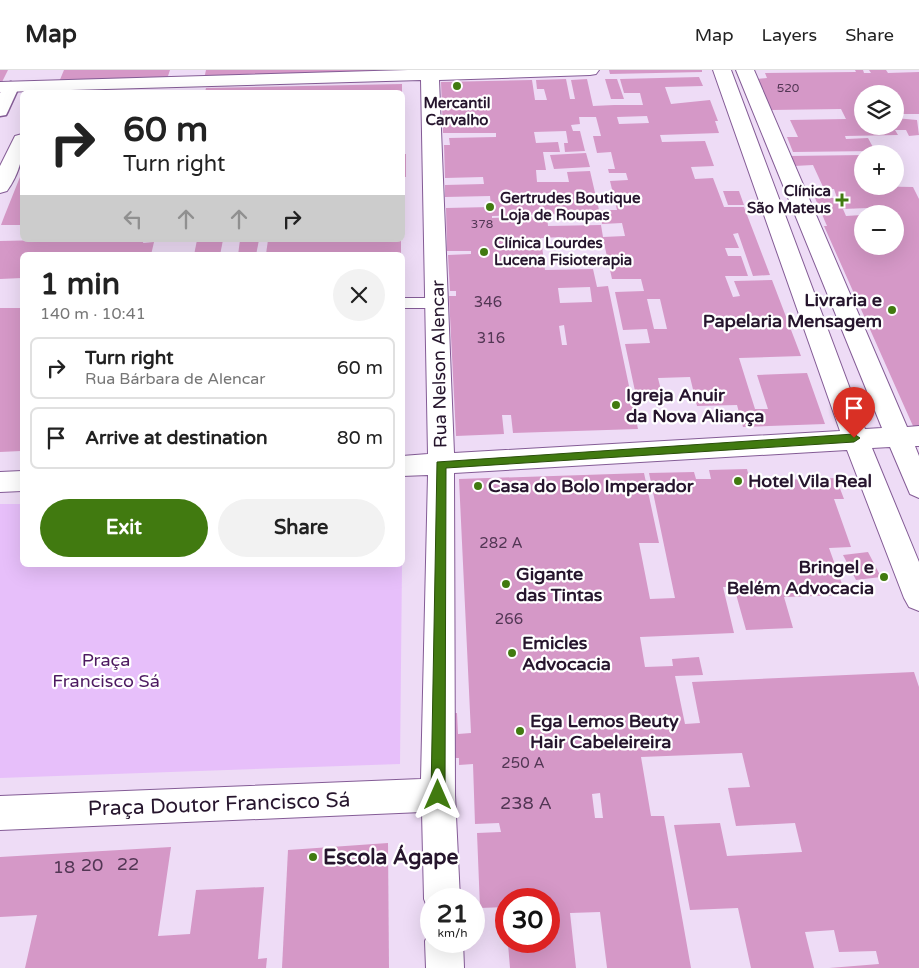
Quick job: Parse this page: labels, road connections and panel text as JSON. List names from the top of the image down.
{
  "streets": {
    "street": ["Rua Nelson Alencar", "Praça Doutor Francisco Sá"]
  },
  "crossings": [
    ["Rua Nelson Alencar", "Praça Doutor Francisco Sá"]
  ],
  "parks": ["Praça Francisco Sá"],
  "places": {
    "other": [
      "Mercantil Carvalho",
      "Gertrudes Boutique Loja de Roupas",
      "Clínica Lourdes Lucena Fisioterapia",
      "Livraria e Papelaria Mensagem",
      "Igreja Anuir da Nova Aliança",
      "Hotel Vila Real",
      "Casa do Bolo Imperador",
      "Bringel e Belém Advocacia",
      "Gigante das Tintas",
      "Emicles Advocacia",
      "Ega Lemos Beuty Hair Cabeleireira",
      "Escola Ágape"
    ],
    "health": ["Clínica São Mateus"]
  },
  "house_numbers": [
    "520",
    "378",
    "346",
    "316",
    "282 A",
    "266",
    "250 A",
    "238 A",
    "22",
    "20",
    "18"
  ],
  "page": {
    "header": "Map",
    "nav": ["Map", "Layers", "Share"],
    "map_buttons": ["+", "−"],
    "turn": ["60 m", "Turn right"],
    "heading": ["1 min", "140 m · 10:41"],
    "list": [
      {
        "name": "Turn right",
        "note": "Rua Bárbara de Alencar",
        "value": "60 m"
      },
      {
        "name": "Arrive at destination",
        "value": "80 m"
      }
    ],
    "buttons": ["Exit", "Share"],
    "speed": "21 km/h",
    "limit": "30"
  }
}
